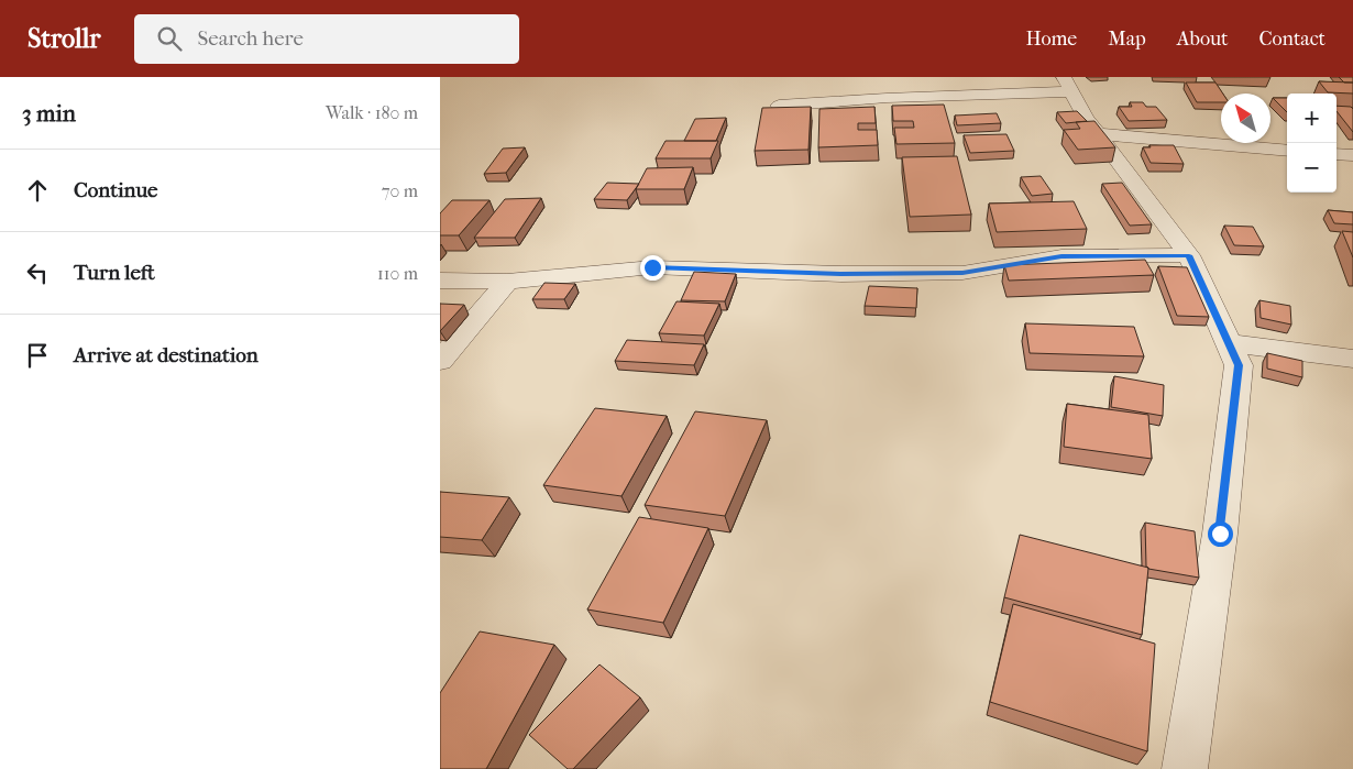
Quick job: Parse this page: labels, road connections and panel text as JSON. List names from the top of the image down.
{
  "north": "top left",
  "page": {
    "header": "Strollr",
    "search": "Search here",
    "nav": [
      "Home",
      "Map",
      "About",
      "Contact"
    ],
    "heading": ["3 min", "Walk · 180 m"],
    "map_buttons": ["+", "−"],
    "list": [
      ["Continue", "70 m"],
      ["Turn left", "110 m"],
      "Arrive at destination"
    ]
  }
}
